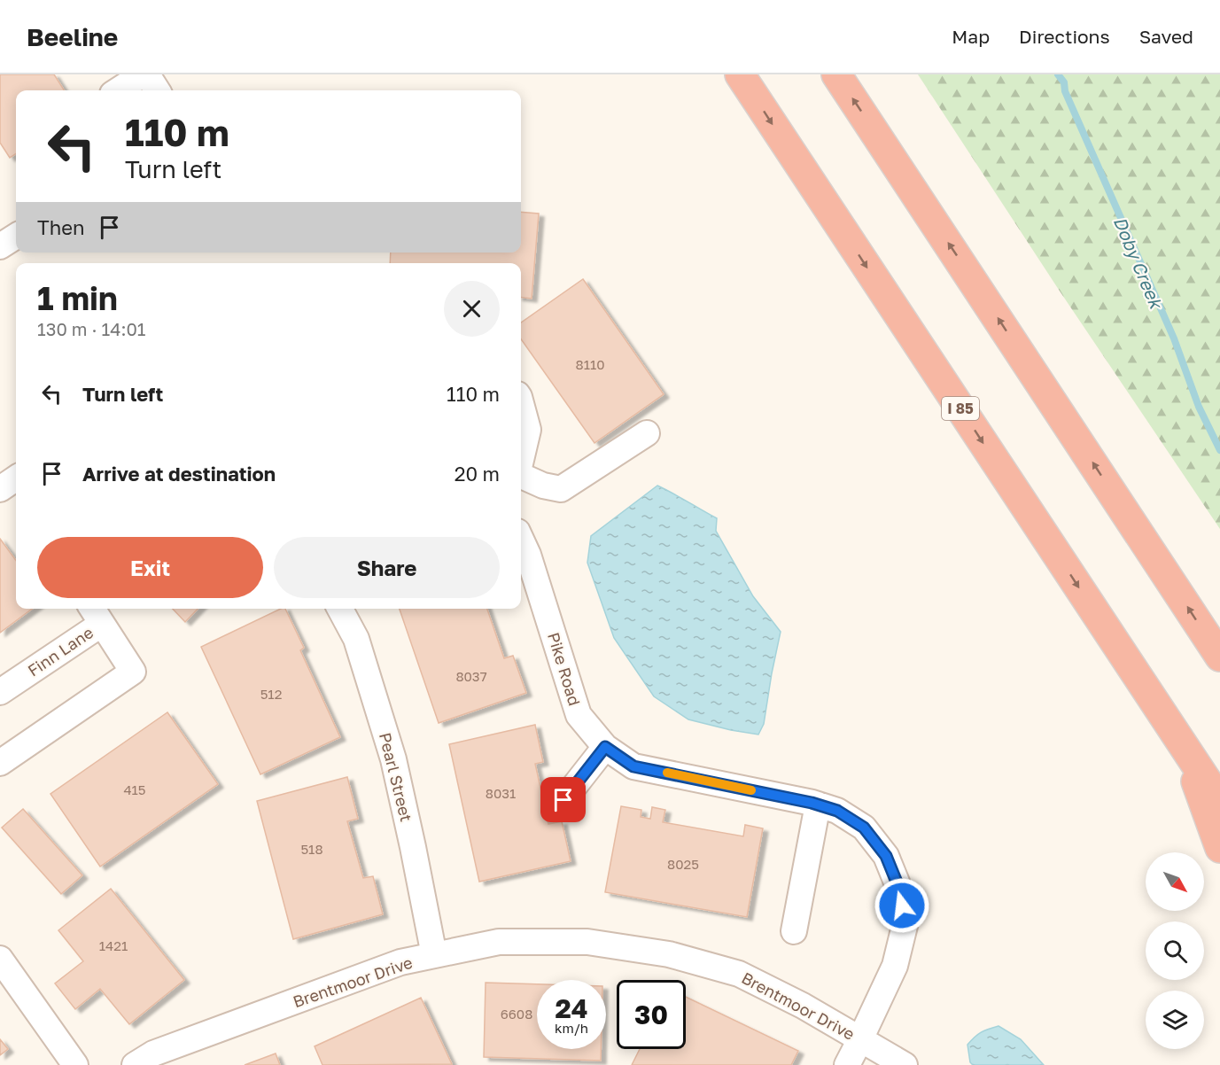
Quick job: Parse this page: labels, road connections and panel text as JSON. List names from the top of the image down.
{
  "streets": {
    "highway": ["I 85"],
    "street": [
      "Finn Lane",
      "Pike Road",
      "Pearl Street",
      "Brentmoor Drive"
    ]
  },
  "crossings": [
    ["Pike Road", "Brentmoor Drive"],
    ["Pearl Street", "Brentmoor Drive"]
  ],
  "water": ["Doby Creek"],
  "house_numbers": [
    "8110",
    "8037",
    "512",
    "415",
    "8031",
    "518",
    "8025",
    "1421",
    "6608"
  ],
  "north": "bottom right",
  "page": {
    "header": "Beeline",
    "nav": ["Map", "Directions", "Saved"],
    "turn": ["110 m", "Turn left"],
    "then": "Then",
    "heading": ["1 min", "130 m · 14:01"],
    "list": [
      {
        "name": "Turn left",
        "value": "110 m"
      },
      {
        "name": "Arrive at destination",
        "value": "20 m"
      }
    ],
    "buttons": ["Exit", "Share"],
    "speed": "24 km/h",
    "limit": "30"
  }
}
